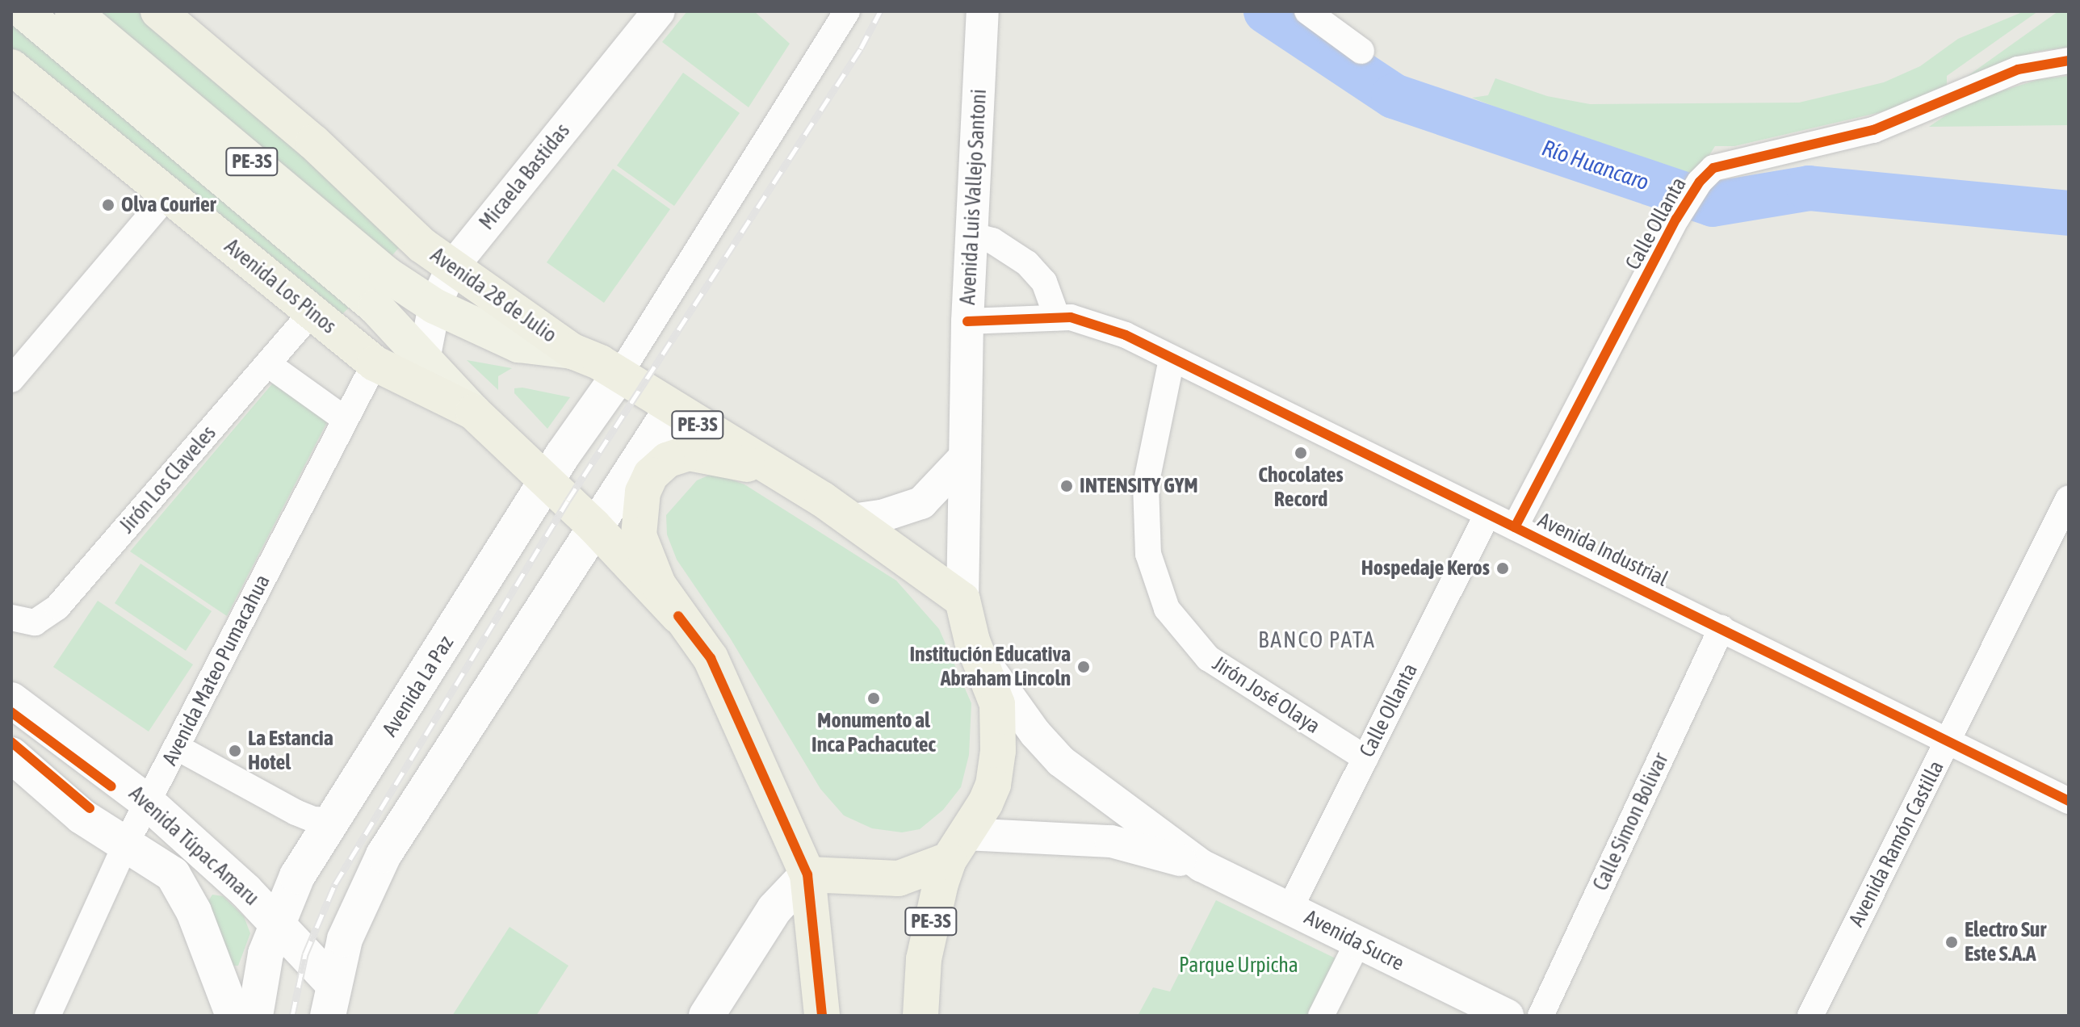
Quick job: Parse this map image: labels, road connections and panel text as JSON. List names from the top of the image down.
{
  "streets": {
    "highway": ["PE-3S", "Avenida Los Pinos", "Avenida 28 de Julio"],
    "main road": ["Avenida La Paz", "Avenida Túpac Amaru"],
    "street": [
      "Micaela Bastidas",
      "Avenida Luis Vallejo Santoni",
      "Calle Ollanta",
      "Jirón Los Claveles",
      "Avenida Industrial",
      "Avenida Mateo Pumacahua",
      "Jirón José Olaya",
      "Calle Simon Bolivar",
      "Avenida Ramón Castilla",
      "Avenida Sucre"
    ]
  },
  "crossings": [
    ["PE-3S", "Micaela Bastidas"],
    ["PE-3S", "Avenida Luis Vallejo Santoni"],
    ["PE-3S", "Avenida Los Pinos"],
    ["PE-3S", "Avenida 28 de Julio"],
    ["PE-3S", "Avenida La Paz"],
    ["PE-3S", "Avenida Sucre"],
    ["Micaela Bastidas", "Avenida 28 de Julio"],
    ["Avenida Luis Vallejo Santoni", "Avenida Industrial"],
    ["Calle Ollanta", "Avenida Industrial"],
    ["Calle Ollanta", "Jirón José Olaya"],
    ["Calle Ollanta", "Avenida Sucre"],
    ["Avenida Los Pinos", "Jirón Los Claveles"],
    ["Avenida Los Pinos", "Avenida Mateo Pumacahua"],
    ["Avenida Industrial", "Jirón José Olaya"],
    ["Avenida Industrial", "Calle Simon Bolivar"],
    ["Avenida Industrial", "Avenida Ramón Castilla"],
    ["Avenida Mateo Pumacahua", "Avenida Túpac Amaru"],
    ["Avenida La Paz", "Avenida Túpac Amaru"]
  ],
  "districts": ["BANCO PATA"],
  "water": ["Río Huancaro"],
  "parks": ["Parque Urpicha"],
  "places": [
    "Olva Courier",
    "Chocolates Record",
    "INTENSITY GYM",
    "Hospedaje Keros",
    "Institución Educativa Abraham Lincoln",
    "Monumento al Inca Pachacutec",
    "La Estancia Hotel",
    "Electro Sur Este S.A.A"
  ]
}
